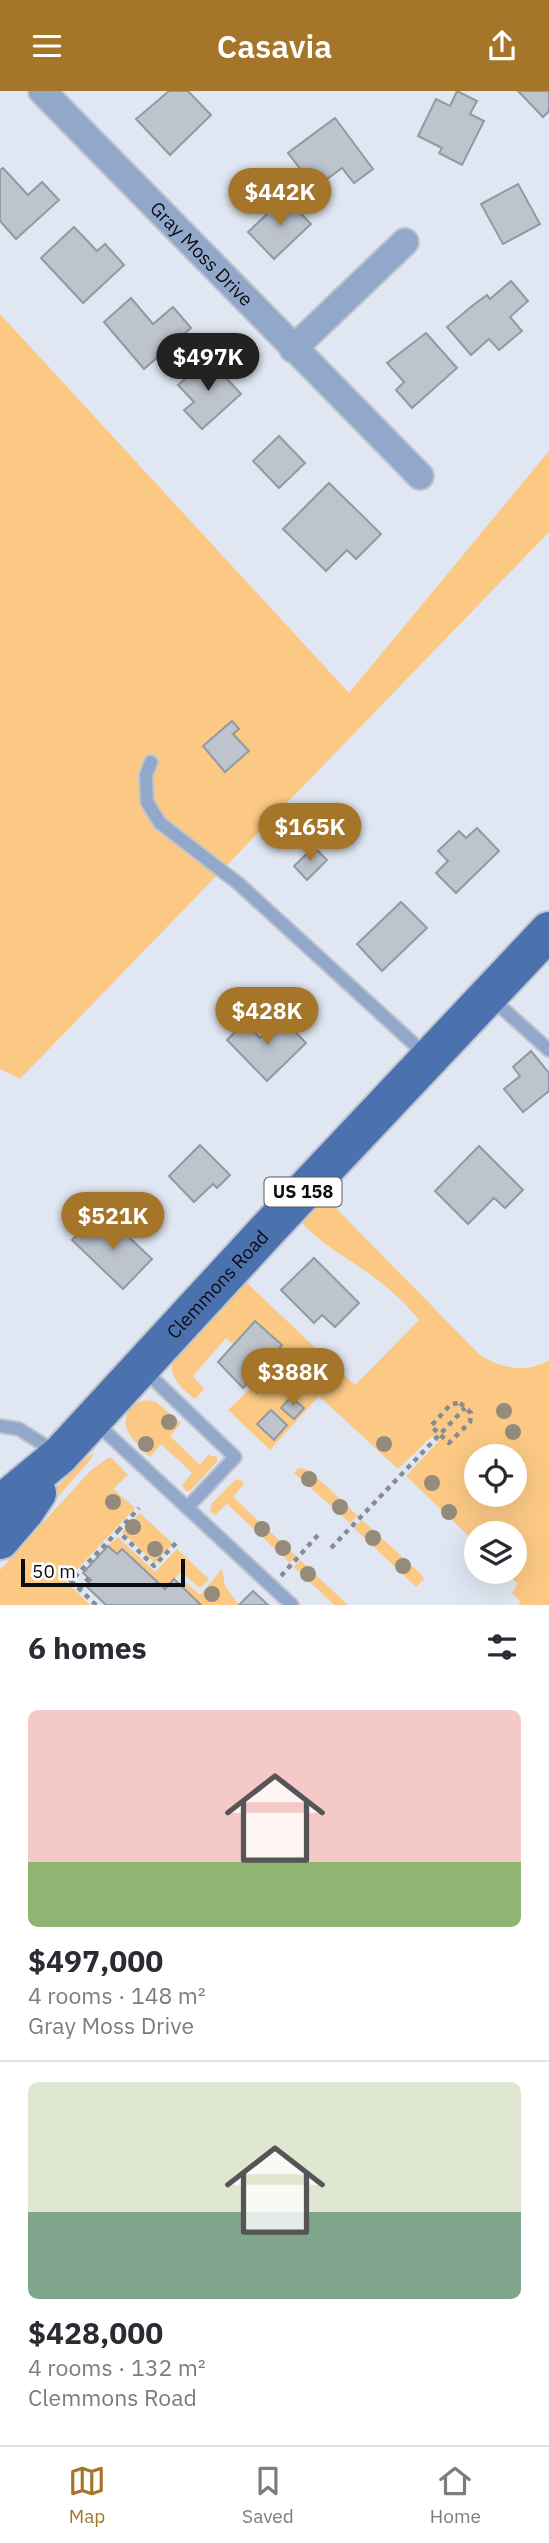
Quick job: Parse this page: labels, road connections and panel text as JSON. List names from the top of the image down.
{
  "streets": {
    "main road": ["US 158", "Clemmons Road"],
    "street": ["Gray Moss Drive"]
  },
  "scale_bar": "50 m",
  "page": {
    "header": "Casavia",
    "price": [
      "$442K",
      "$497K",
      "$165K",
      "$428K",
      "$521K",
      "$388K"
    ],
    "scale": "50 m",
    "heading": "6 homes",
    "list": [
      {
        "name": "$497,000",
        "note": "4 rooms · 148 m² · Gray Moss Drive"
      },
      {
        "name": "$428,000",
        "note": "4 rooms · 132 m² · Clemmons Road"
      }
    ],
    "tabs": ["Map", "Saved", "Home"]
  }
}
